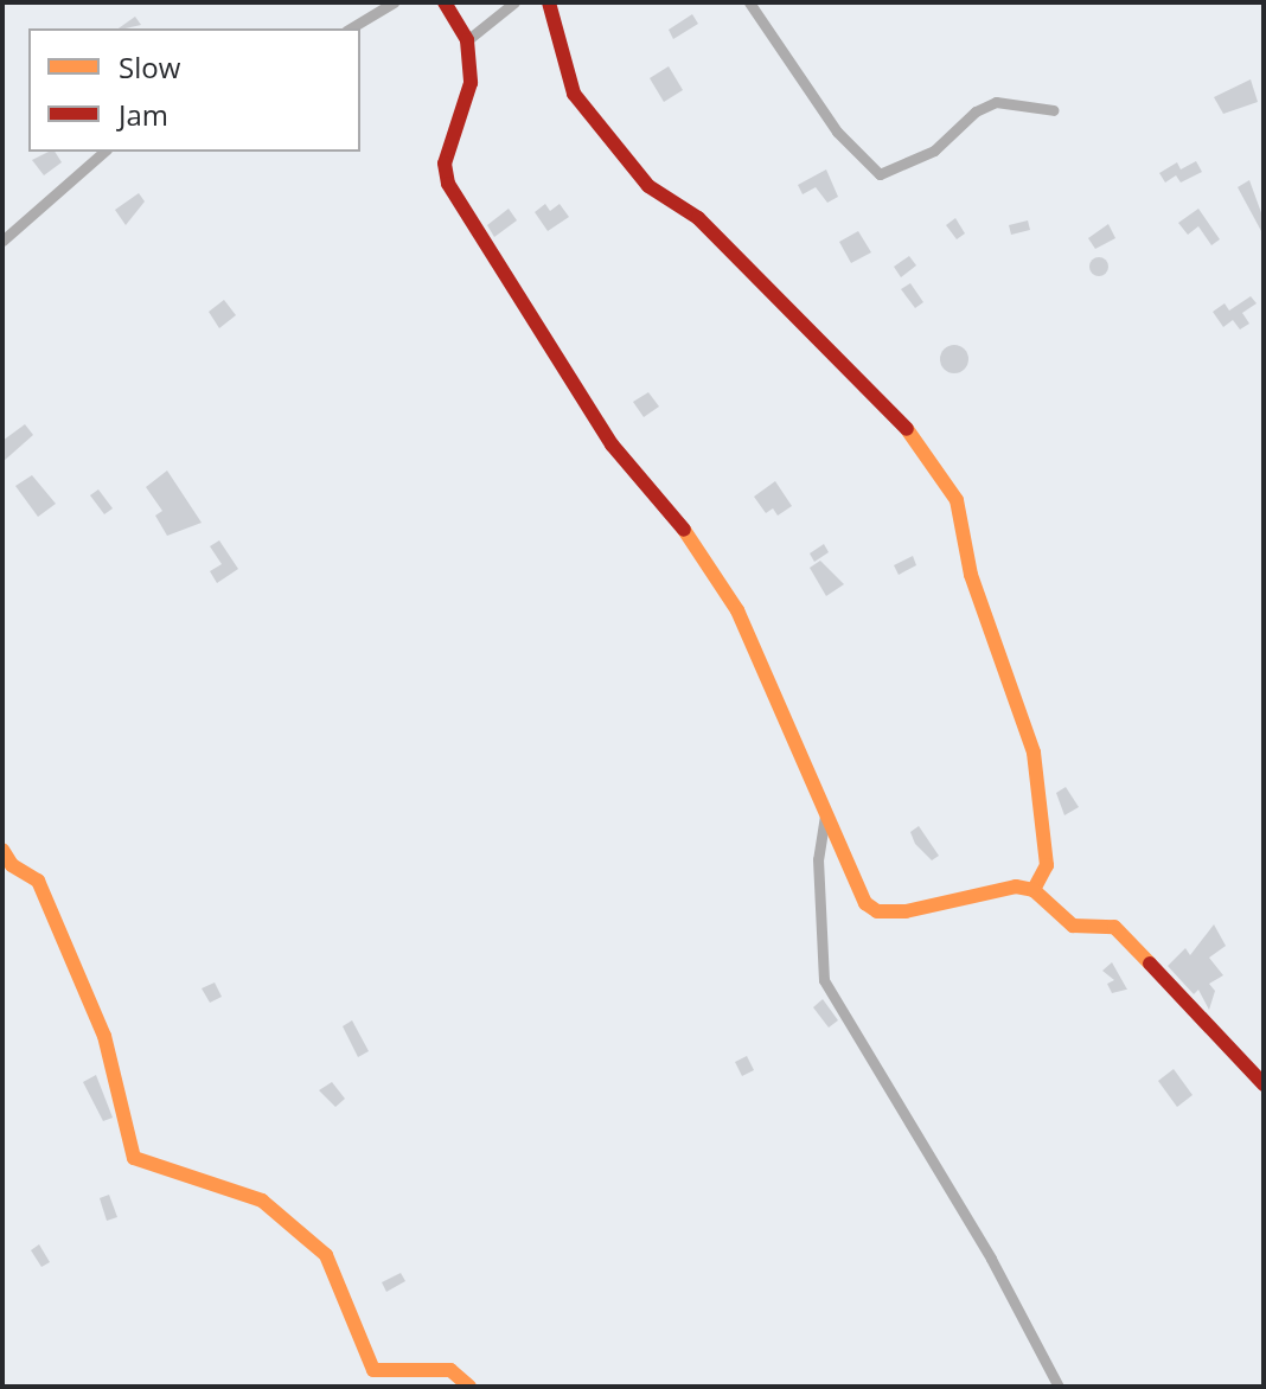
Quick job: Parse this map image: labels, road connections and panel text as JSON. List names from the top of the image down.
{
  "legend": ["Slow", "Jam"]
}
